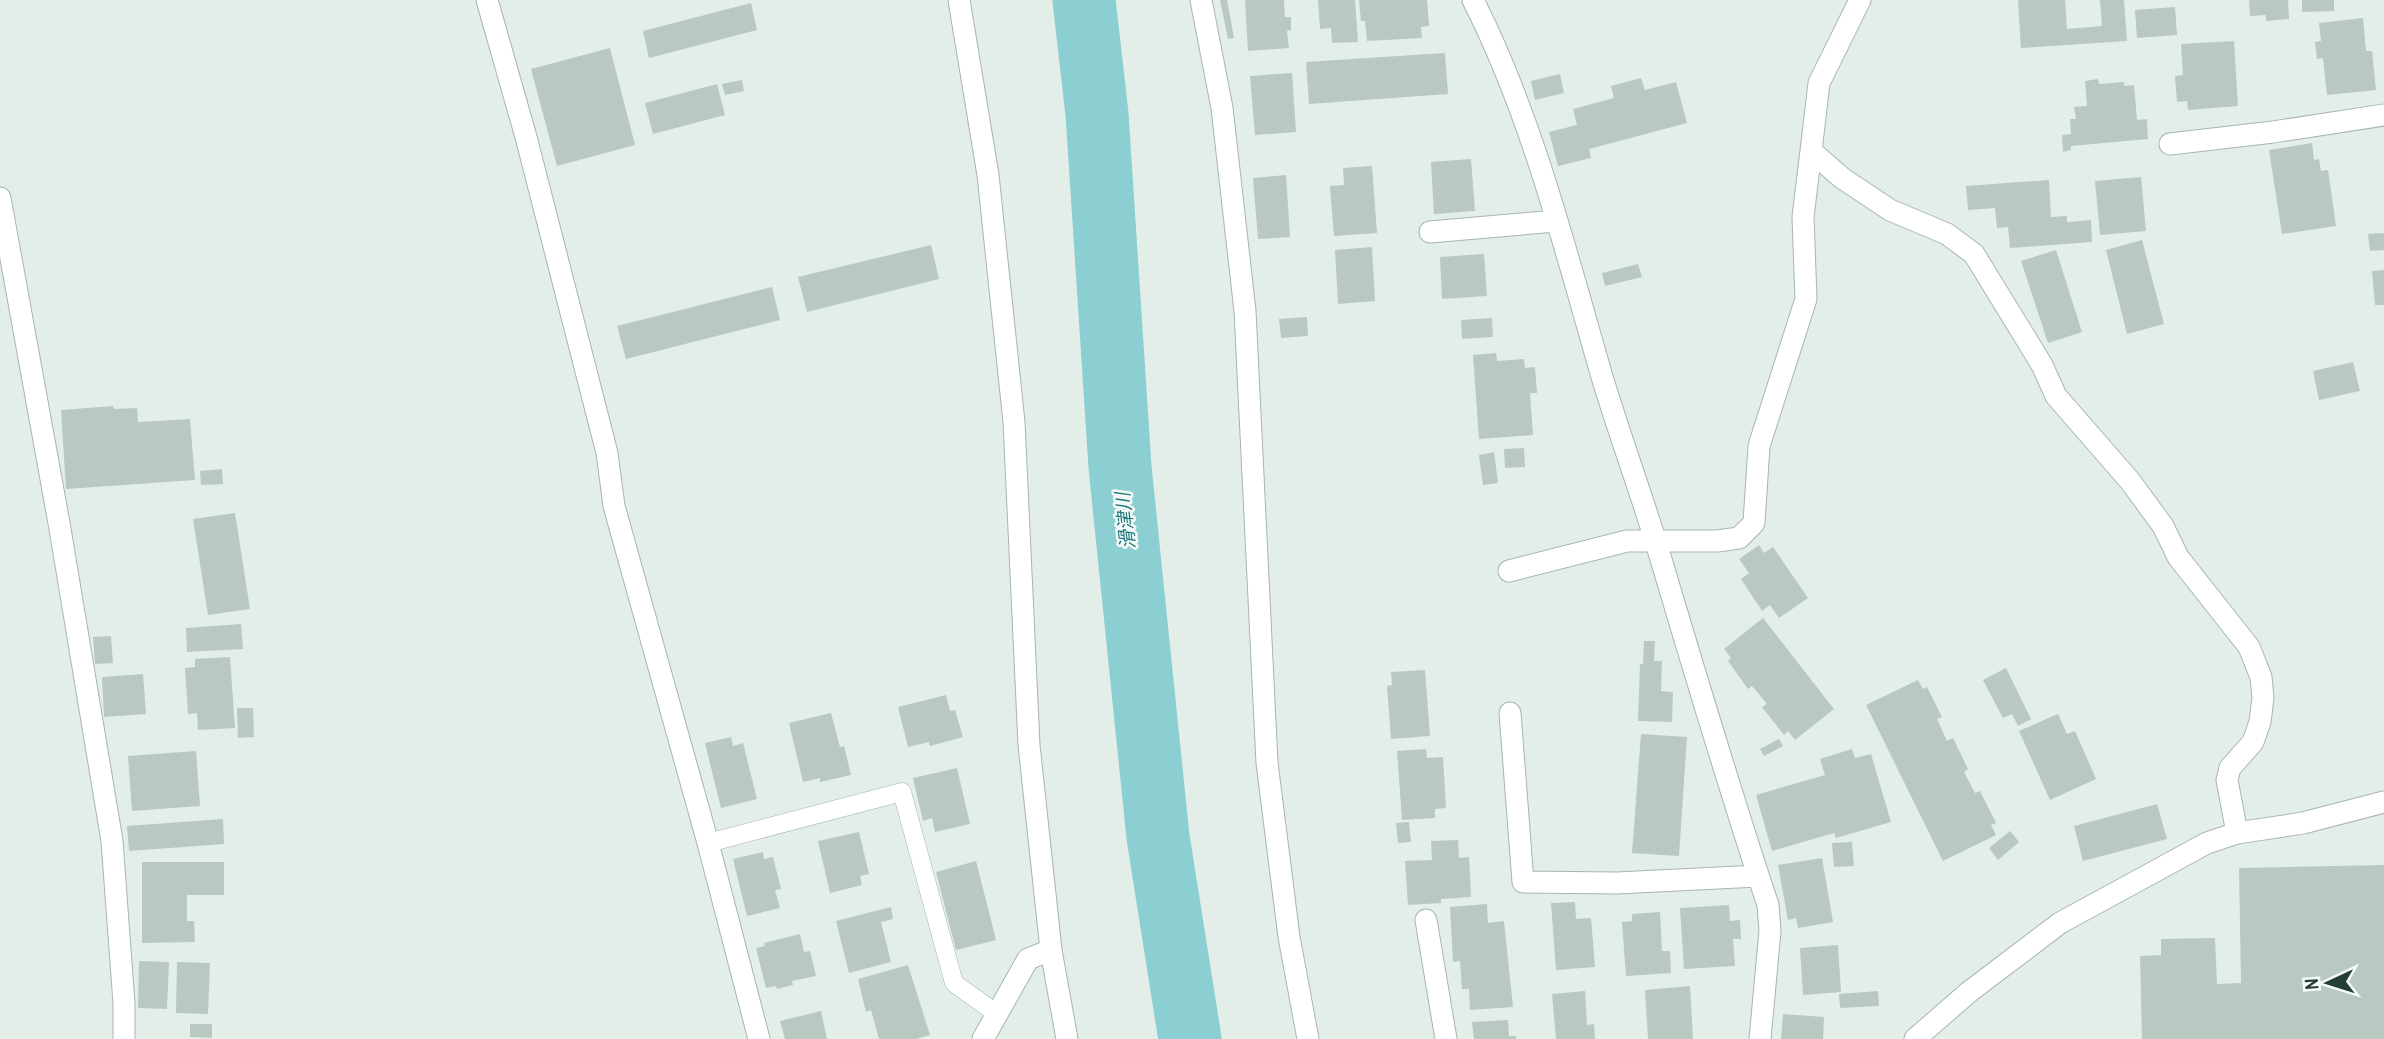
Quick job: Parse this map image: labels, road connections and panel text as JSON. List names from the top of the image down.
{
  "water": ["滑津川"],
  "north": "left"
}
